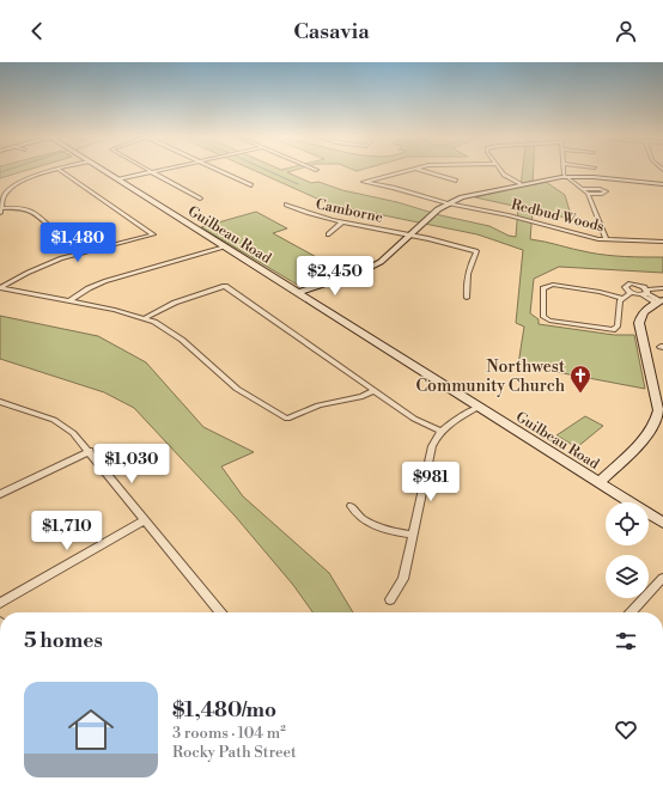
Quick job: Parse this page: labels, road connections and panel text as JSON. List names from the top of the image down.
{
  "streets": {
    "main road": ["Guilbeau Road"],
    "street": ["Camborne", "Redbud Woods"]
  },
  "places": {
    "church": ["Northwest Community Church"]
  },
  "page": {
    "header": "Casavia",
    "price": [
      "$1,480",
      "$2,450",
      "$1,030",
      "$981",
      "$1,710"
    ],
    "heading": "5 homes",
    "list": [
      {
        "name": "$1,480/mo",
        "note": "3 rooms · 104 m² · Rocky Path Street"
      }
    ]
  }
}
